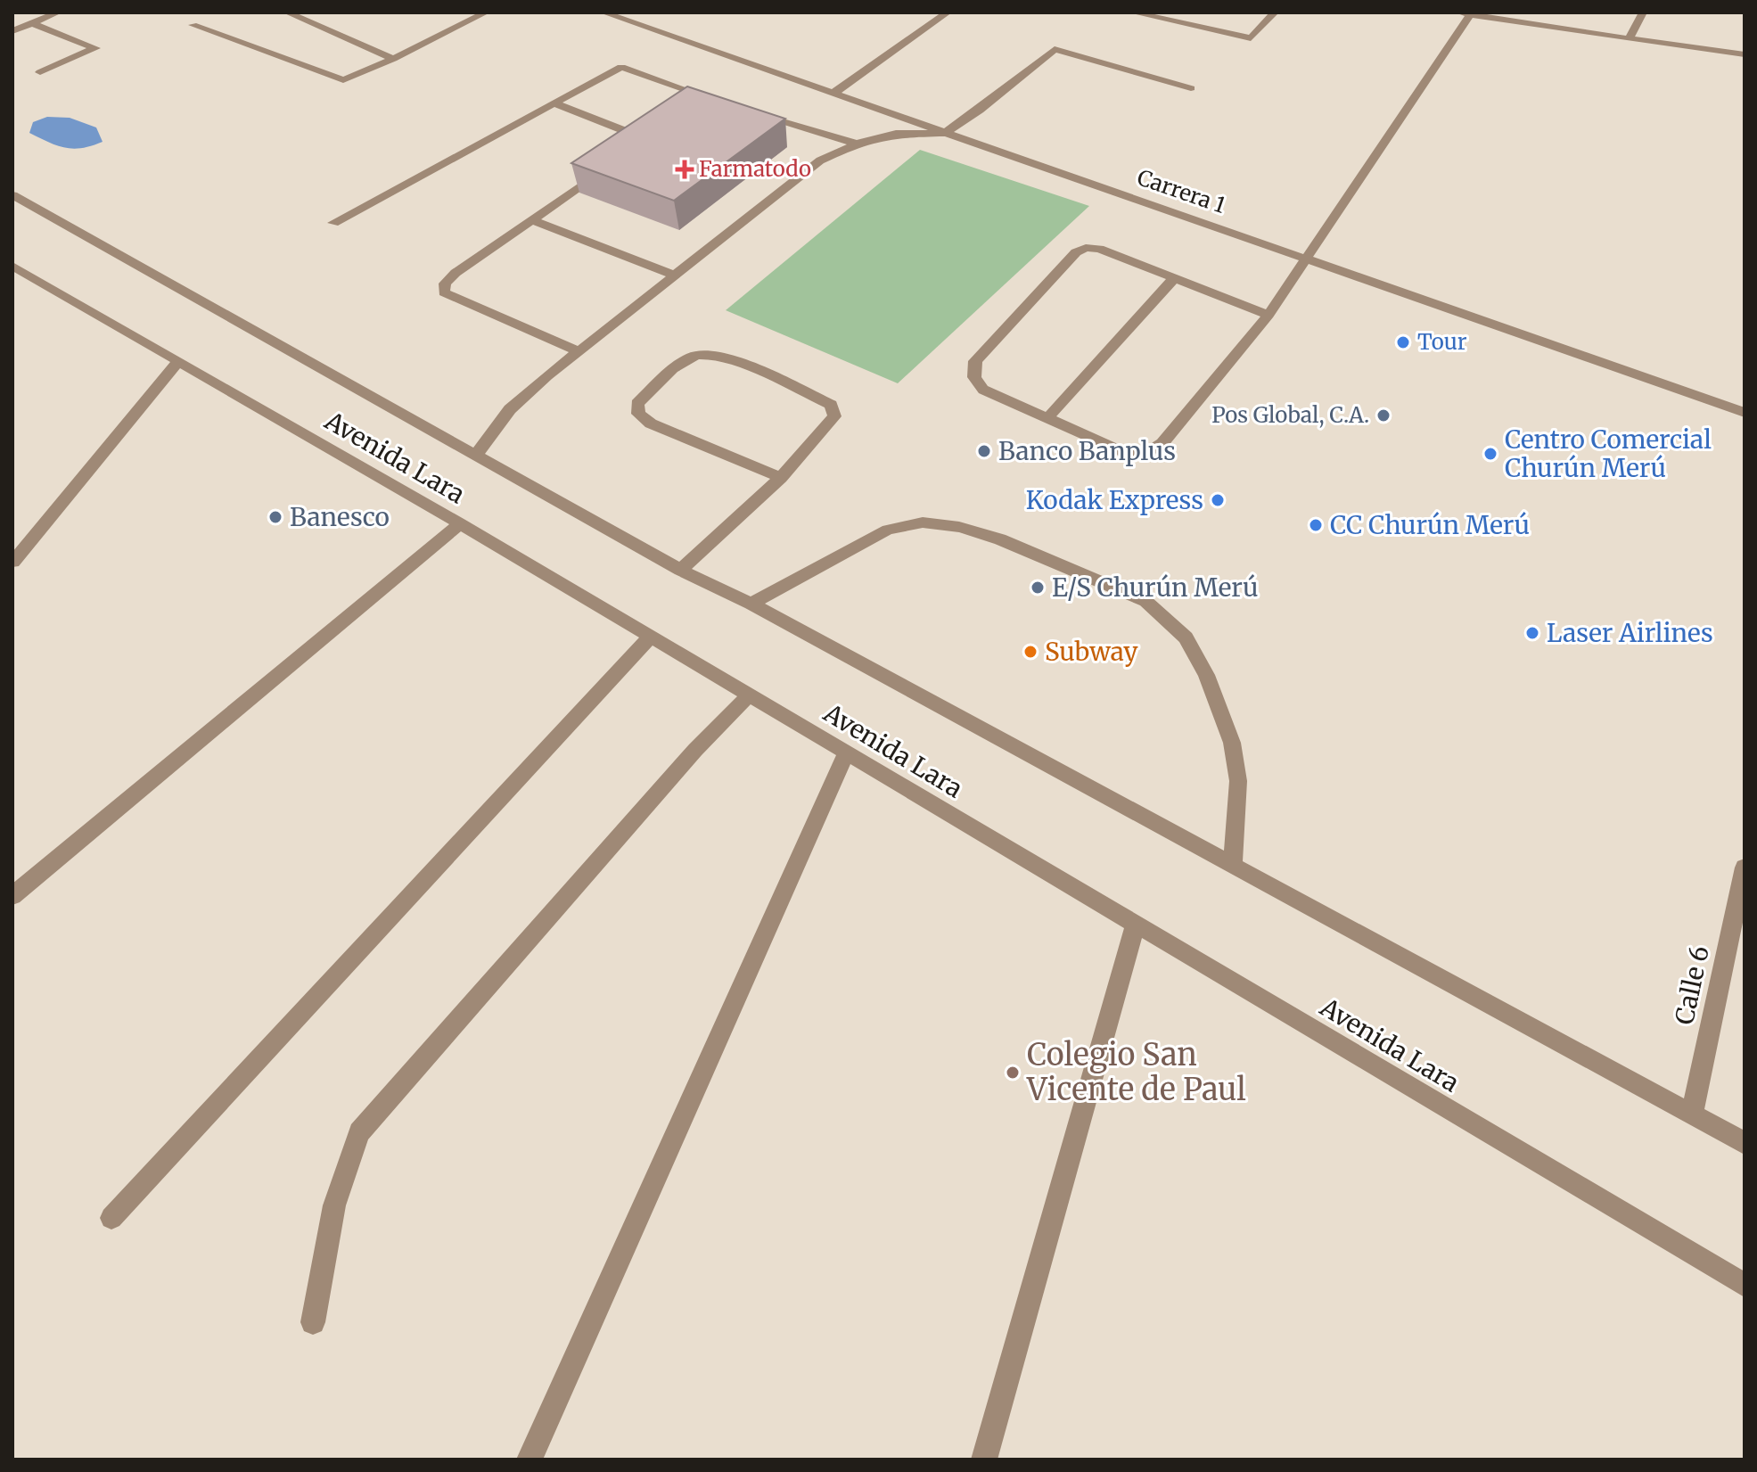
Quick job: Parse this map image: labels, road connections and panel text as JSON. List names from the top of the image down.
{
  "streets": {
    "street": ["Carrera 1", "Avenida Lara", "Calle 6"]
  },
  "crossings": [
    ["Avenida Lara", "Calle 6"]
  ],
  "places": {
    "health": ["Farmatodo"],
    "other": [
      "Tour",
      "Pos Global, C.A.",
      "Banco Banplus",
      "Centro Comercial Churún Merú",
      "Kodak Express",
      "Banesco",
      "CC Churún Merú",
      "E/S Churún Merú",
      "Laser Airlines",
      "Subway",
      "Colegio San Vicente de Paul"
    ]
  }
}
